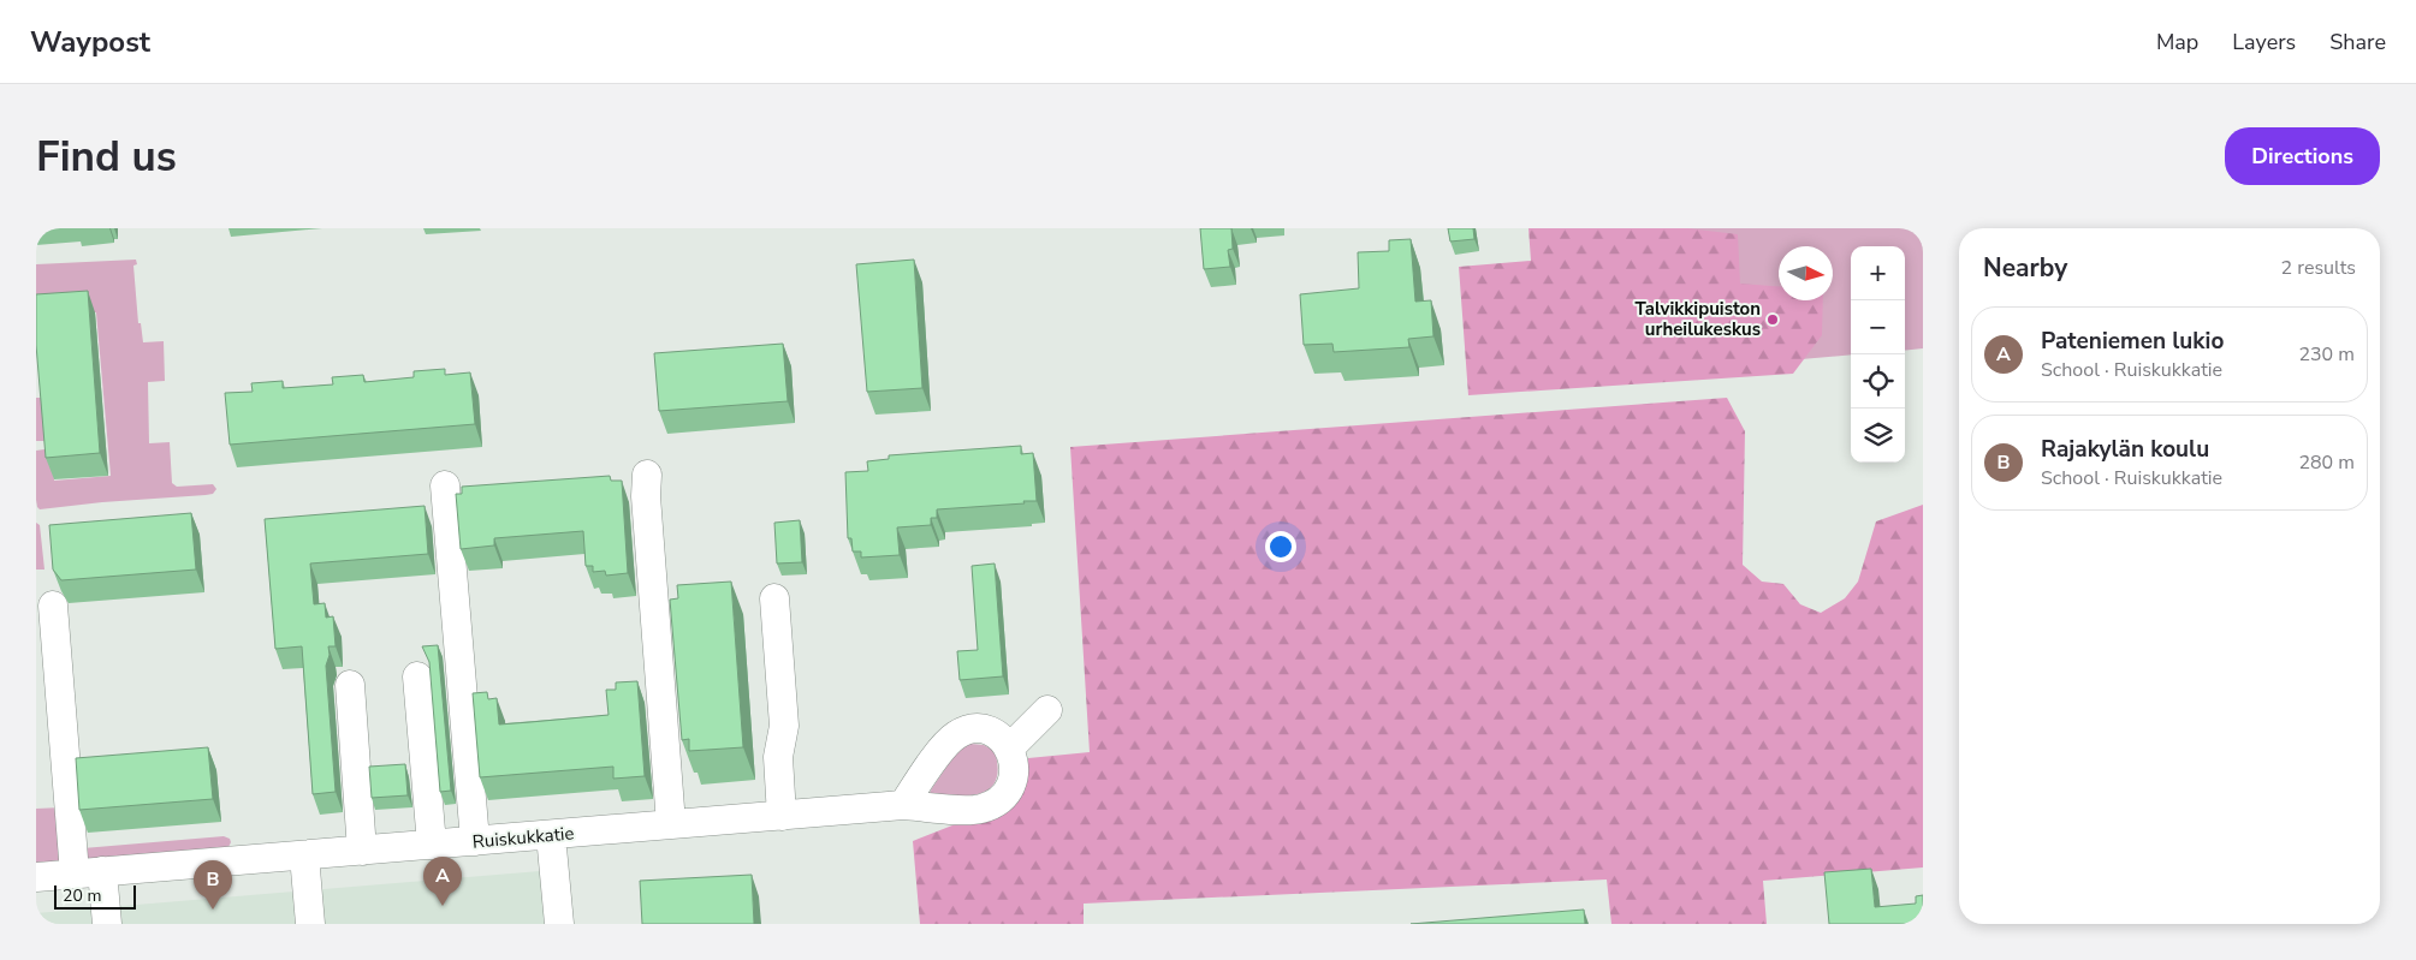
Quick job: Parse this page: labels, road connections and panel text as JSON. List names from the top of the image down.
{
  "streets": {
    "street": ["Ruiskukkatie"]
  },
  "places": ["Talvikkipuiston urheilukeskus"],
  "scale_bar": "20 m",
  "north": "right",
  "page": {
    "header": "Waypost",
    "nav": ["Map", "Layers", "Share"],
    "buttons": "Directions",
    "title": "Find us",
    "heading": ["Nearby", "2 results"],
    "map_buttons": ["+", "−"],
    "list": [
      {
        "mark": "A",
        "name": "Pateniemen lukio",
        "note": "School · Ruiskukkatie",
        "value": "230 m"
      },
      {
        "mark": "B",
        "name": "Rajakylän koulu",
        "note": "School · Ruiskukkatie",
        "value": "280 m"
      }
    ],
    "pins": ["A", "B"],
    "scale": "20 m"
  }
}
